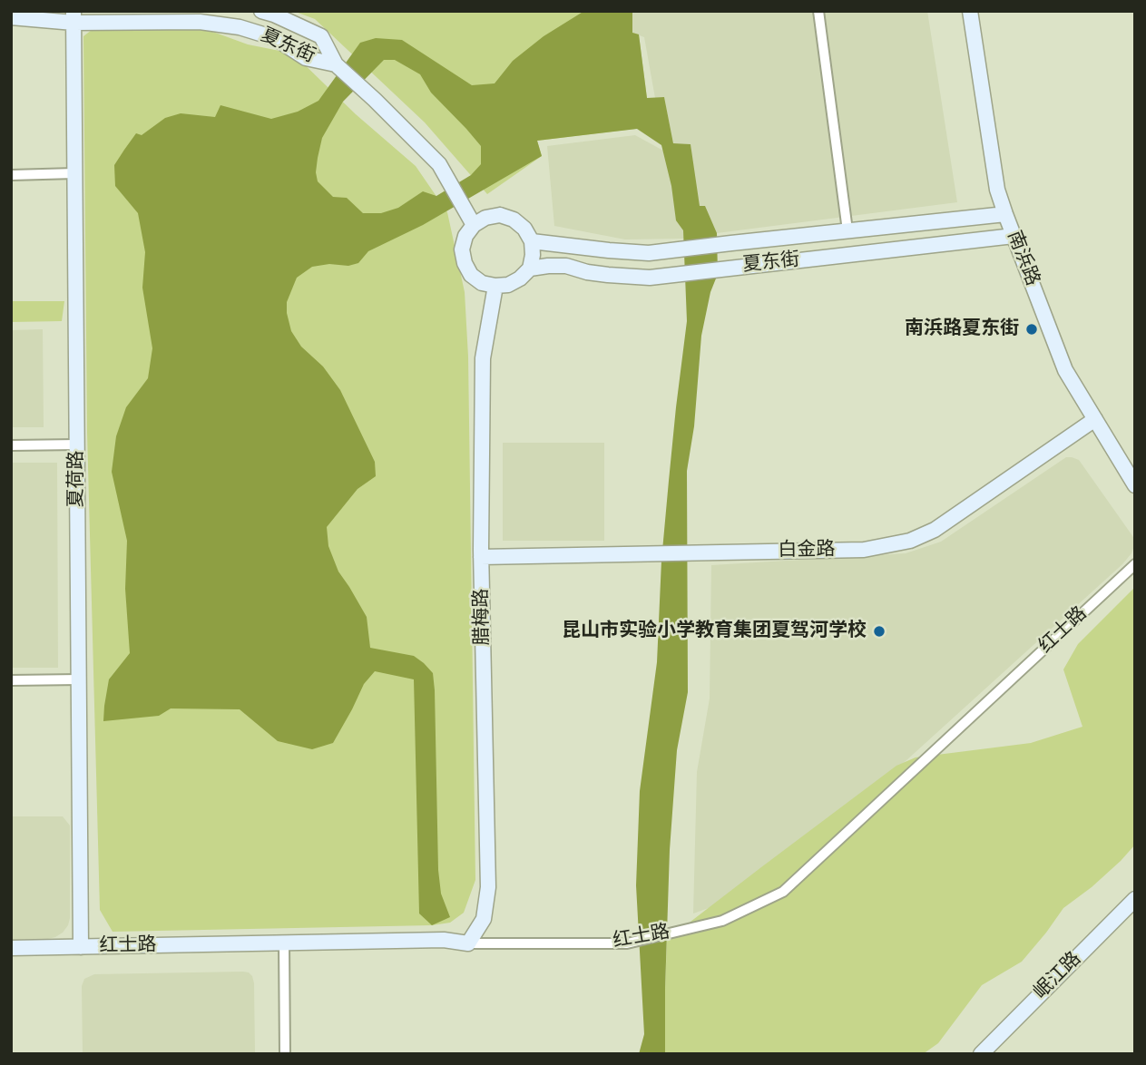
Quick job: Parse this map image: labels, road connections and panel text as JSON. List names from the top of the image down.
{
  "streets": {
    "street": [
      "夏东街",
      "南浜路",
      "夏荷路",
      "白金路",
      "腊梅路",
      "红士路",
      "岷江路"
    ]
  },
  "crossings": [
    ["夏东街", "南浜路"],
    ["夏东街", "夏荷路"],
    ["夏东街", "腊梅路"],
    ["南浜路", "白金路"],
    ["夏荷路", "红士路"],
    ["白金路", "腊梅路"],
    ["腊梅路", "红士路"]
  ],
  "places": ["南浜路夏东街", "昆山市实验小学教育集团夏驾河学校"]
}
